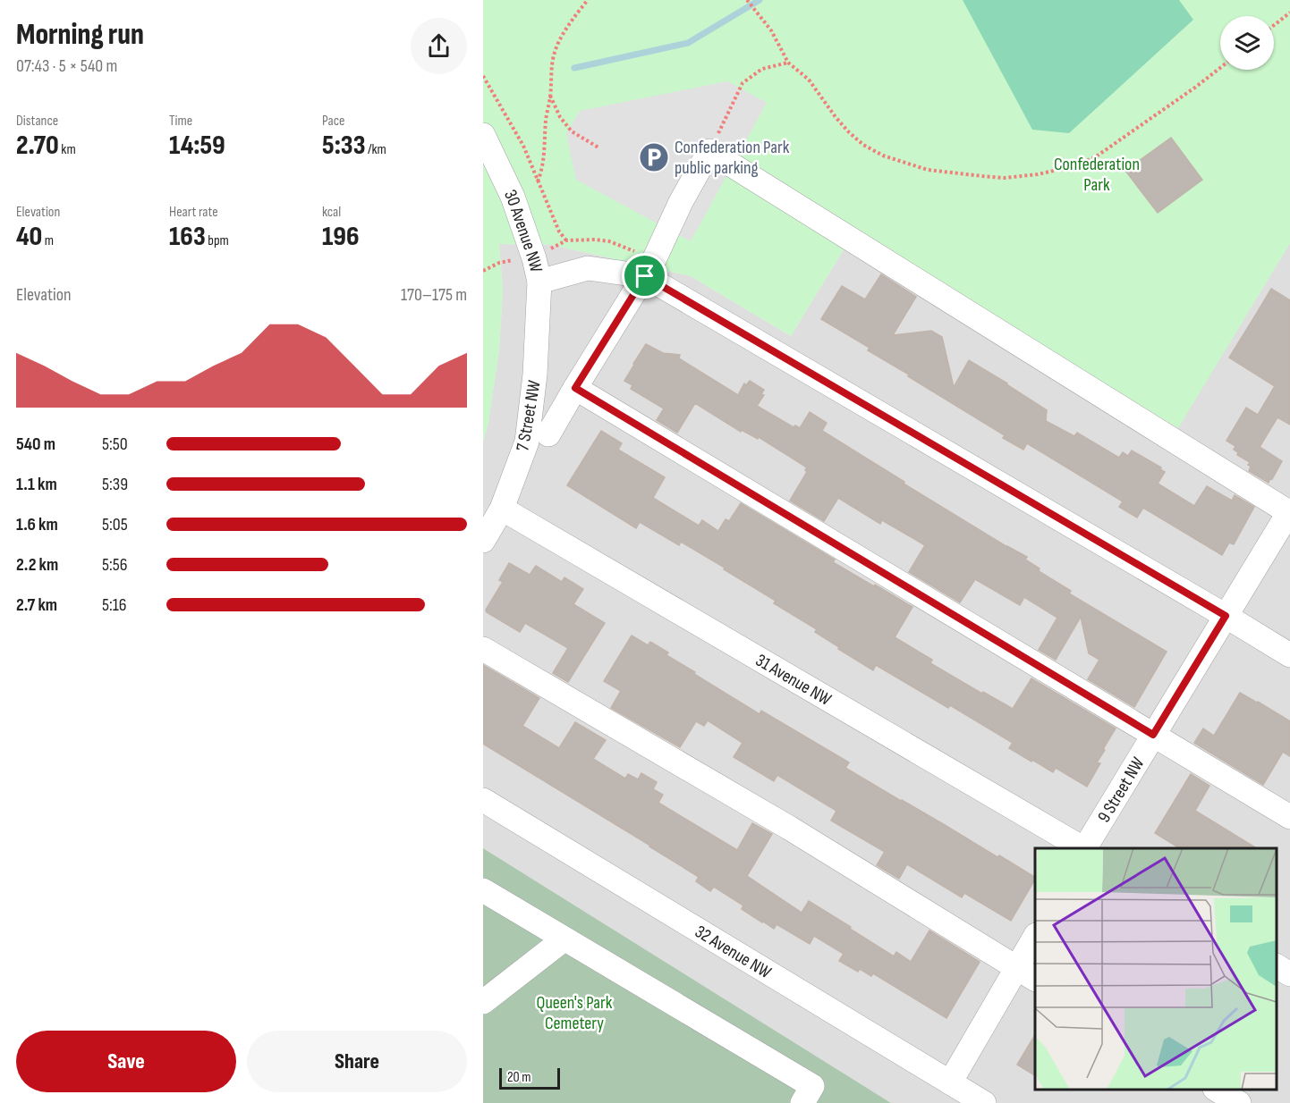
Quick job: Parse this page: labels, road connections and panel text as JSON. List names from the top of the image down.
{
  "streets": {
    "street": [
      "30 Avenue NW",
      "7 Street NW",
      "31 Avenue NW",
      "9 Street NW",
      "32 Avenue NW"
    ]
  },
  "crossings": [
    ["30 Avenue NW", "7 Street NW"],
    ["30 Avenue NW", "9 Street NW"],
    ["7 Street NW", "31 Avenue NW"]
  ],
  "parks": ["Confederation Park", "Queen's Park Cemetery"],
  "places": {
    "parking": ["Confederation Park public parking"]
  },
  "scale_bar": "20 m",
  "page": {
    "heading": ["Morning run", "07:43 · 5 × 540 m"],
    "stats": [
      ["Distance", "2.70 km"],
      ["Time", "14:59"],
      ["Pace", "5:33 /km"],
      ["Elevation", "40 m"],
      ["Heart rate", "163 bpm"],
      ["kcal", "196"]
    ],
    "chart": ["Elevation", "170–175 m"],
    "list": [
      {
        "name": "540 m",
        "note": "5:50"
      },
      {
        "name": "1.1 km",
        "note": "5:39"
      },
      {
        "name": "1.6 km",
        "note": "5:05"
      },
      {
        "name": "2.2 km",
        "note": "5:56"
      },
      {
        "name": "2.7 km",
        "note": "5:16"
      }
    ],
    "buttons": ["Save", "Share"],
    "scale": "20 m"
  }
}
